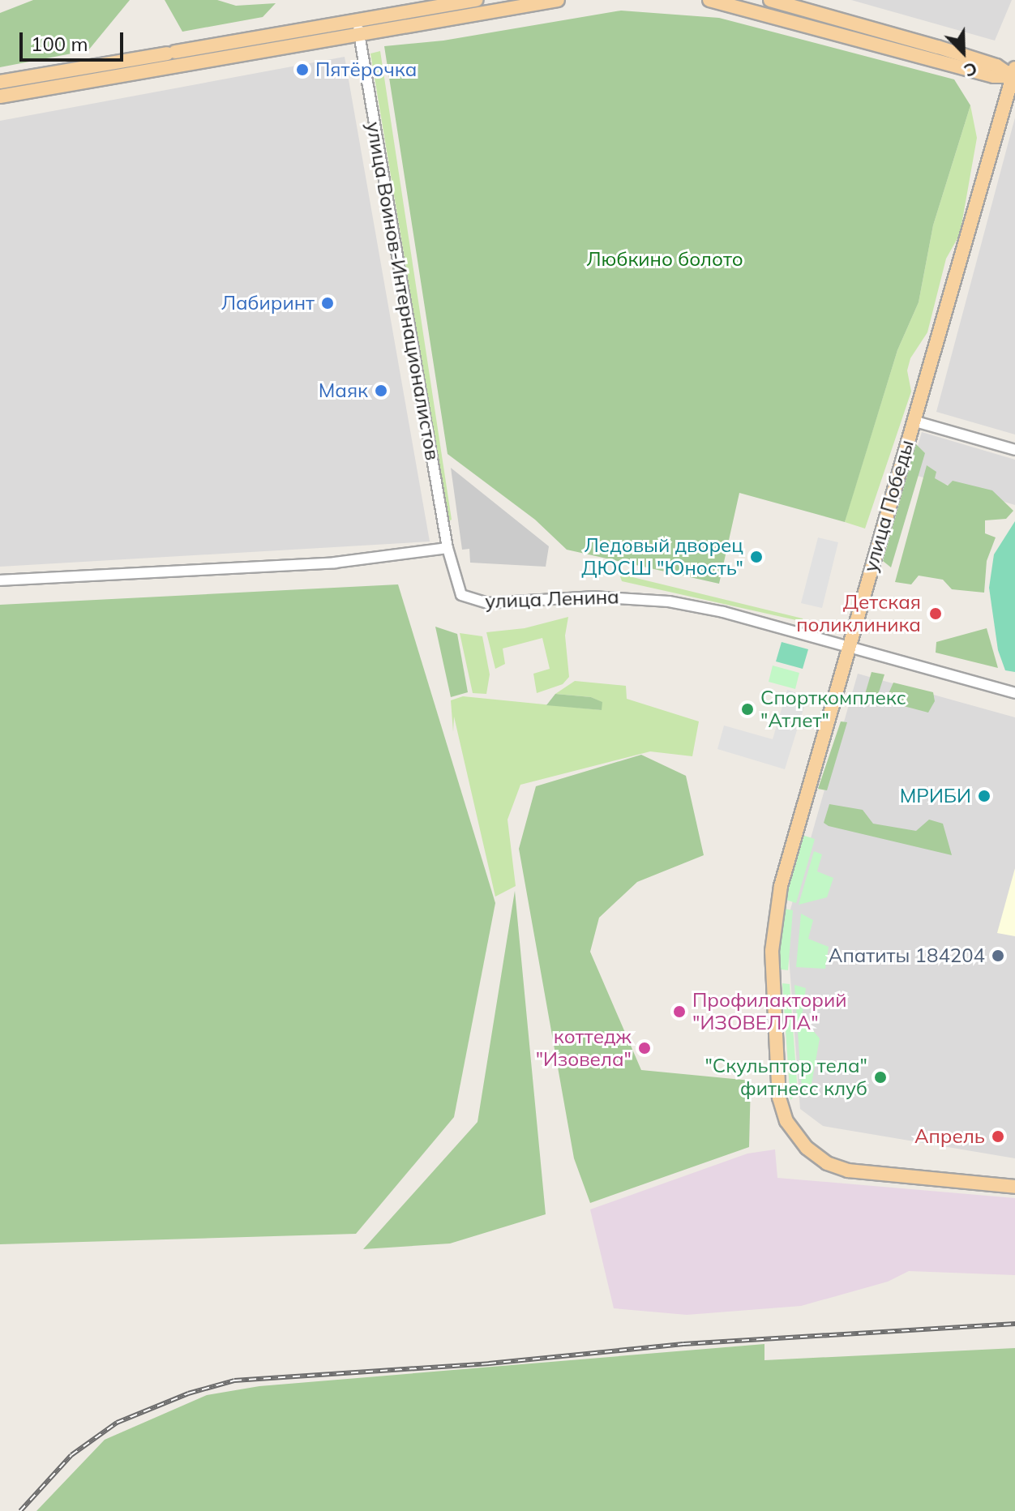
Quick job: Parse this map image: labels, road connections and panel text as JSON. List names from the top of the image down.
{
  "streets": {
    "main road": ["улица Победы"],
    "street": ["улица Воинов-Интернационалистов", "улица Ленина"]
  },
  "crossings": [
    ["улица Воинов-Интернационалистов", "улица Ленина"],
    ["улица Победы", "улица Ленина"]
  ],
  "parks": ["Любкино болото"],
  "places": [
    "Пятёрочка",
    "Лабиринт",
    "Маяк",
    "Ледовый дворец ДЮСШ \"Юность\"",
    "Детская поликлиника",
    "Спорткомплекс \"Атлет\"",
    "МРИБИ",
    "Апатиты 184204",
    "Профилакторий \"ИЗОВЕЛЛА\"",
    "коттедж \"Изовела\"",
    "\"Скульптор тела\" фитнесс клуб",
    "Апрель"
  ],
  "scale_bar": "100 m",
  "north": "bottom right"
}
